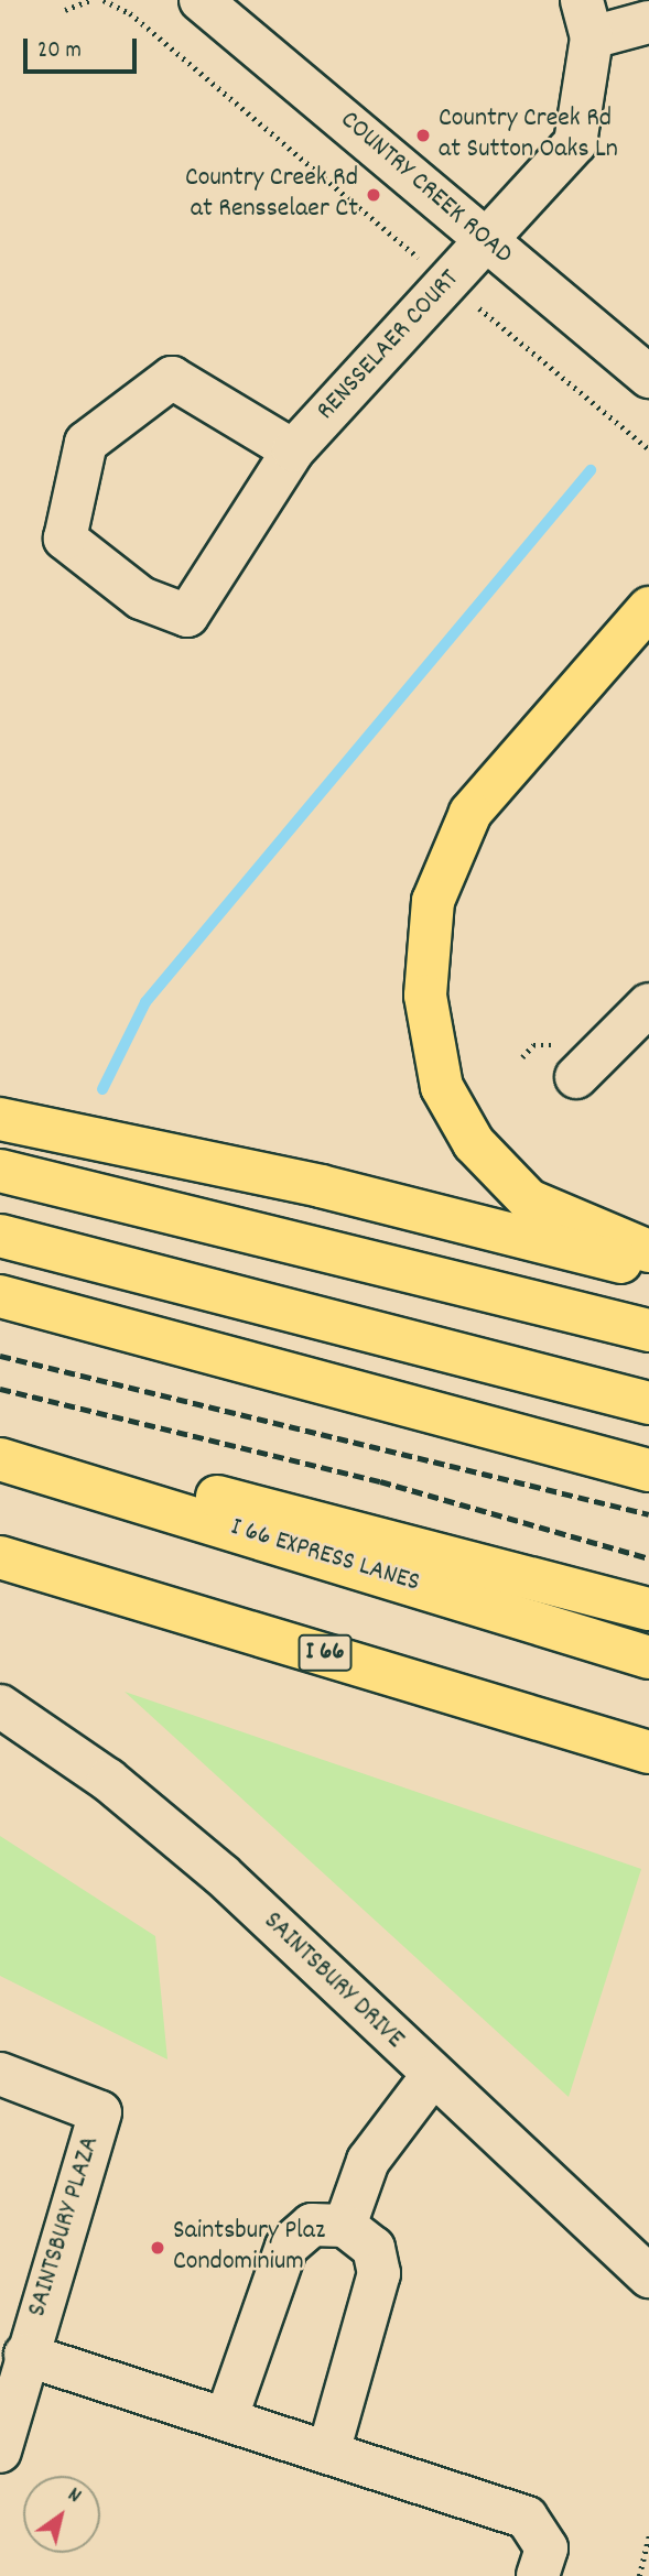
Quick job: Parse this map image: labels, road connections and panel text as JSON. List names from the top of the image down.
{
  "streets": {
    "highway": ["I 66 EXPRESS LANES", "I 66"],
    "street": [
      "COUNTRY CREEK ROAD",
      "RENSSELAER COURT",
      "SAINTSBURY DRIVE",
      "SAINTSBURY PLAZA"
    ]
  },
  "crossings": [
    ["COUNTRY CREEK ROAD", "RENSSELAER COURT"]
  ],
  "places": ["Country Creek Rd at Sutton Oaks Ln", "Country Creek Rd at Rensselaer Ct", "Saintsbury Plaz Condominium"],
  "scale_bar": "20 m",
  "north": "top right"
}
